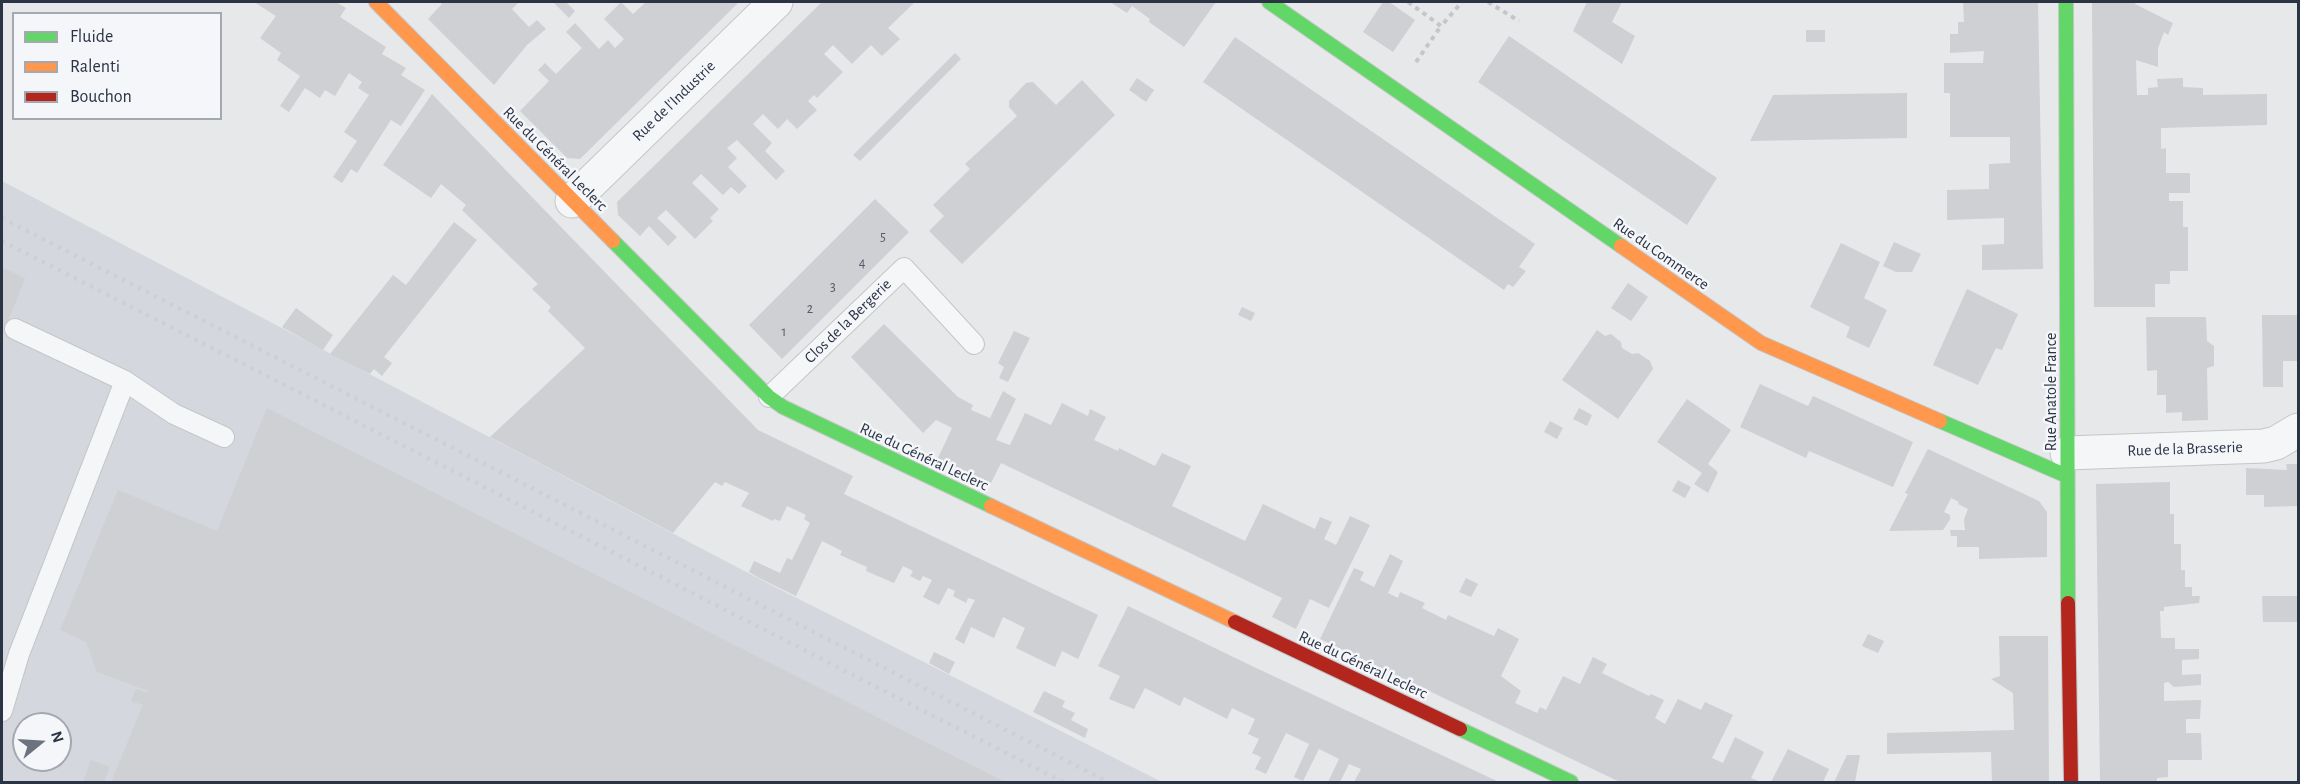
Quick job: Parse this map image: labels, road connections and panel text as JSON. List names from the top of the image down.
{
  "streets": {
    "street": [
      "Rue de l'Industrie",
      "Rue du Général Leclerc",
      "Rue du Commerce",
      "Rue Anatole France",
      "Rue de la Brasserie"
    ],
    "lane": ["Clos de la Bergerie"]
  },
  "crossings": [
    ["Rue de l'Industrie", "Rue du Général Leclerc"],
    ["Rue du Général Leclerc", "Clos de la Bergerie"],
    ["Rue du Commerce", "Rue Anatole France"],
    ["Rue du Commerce", "Rue de la Brasserie"],
    ["Rue Anatole France", "Rue de la Brasserie"]
  ],
  "house_numbers": [
    "5",
    "4",
    "3",
    "2",
    "1"
  ],
  "legend": ["Fluide", "Ralenti", "Bouchon"],
  "north": "right"
}
